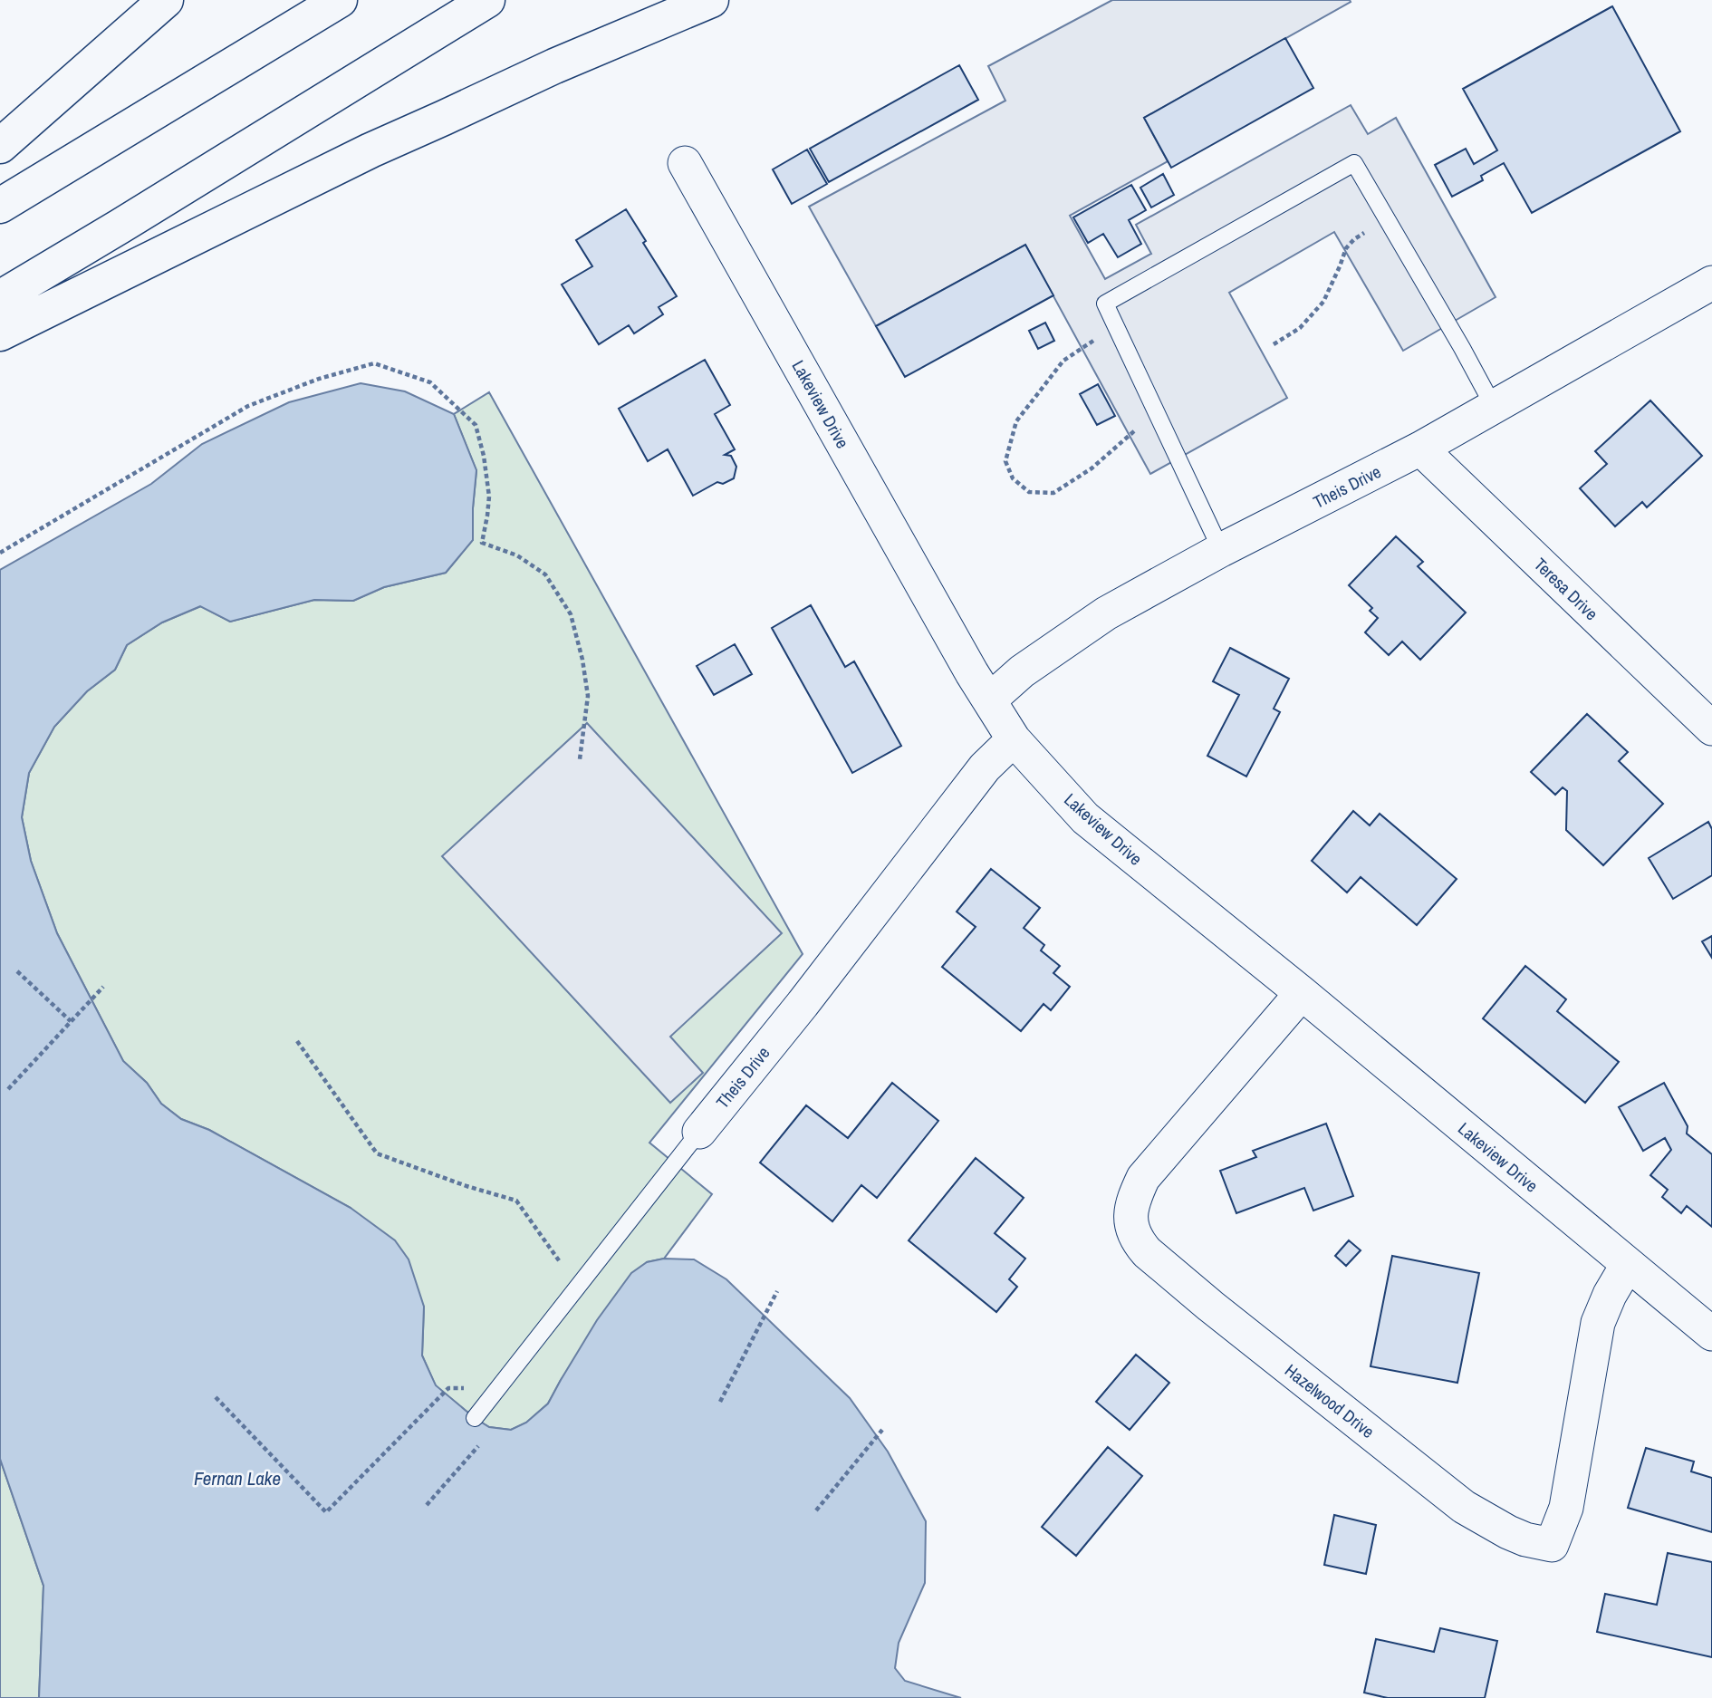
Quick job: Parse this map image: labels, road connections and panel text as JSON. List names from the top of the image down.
{
  "streets": {
    "street": [
      "Lakeview Drive",
      "Theis Drive",
      "Teresa Drive",
      "Hazelwood Drive"
    ]
  },
  "crossings": [
    ["Lakeview Drive", "Theis Drive"],
    ["Lakeview Drive", "Hazelwood Drive"],
    ["Theis Drive", "Teresa Drive"]
  ],
  "water": ["Fernan Lake"]
}
